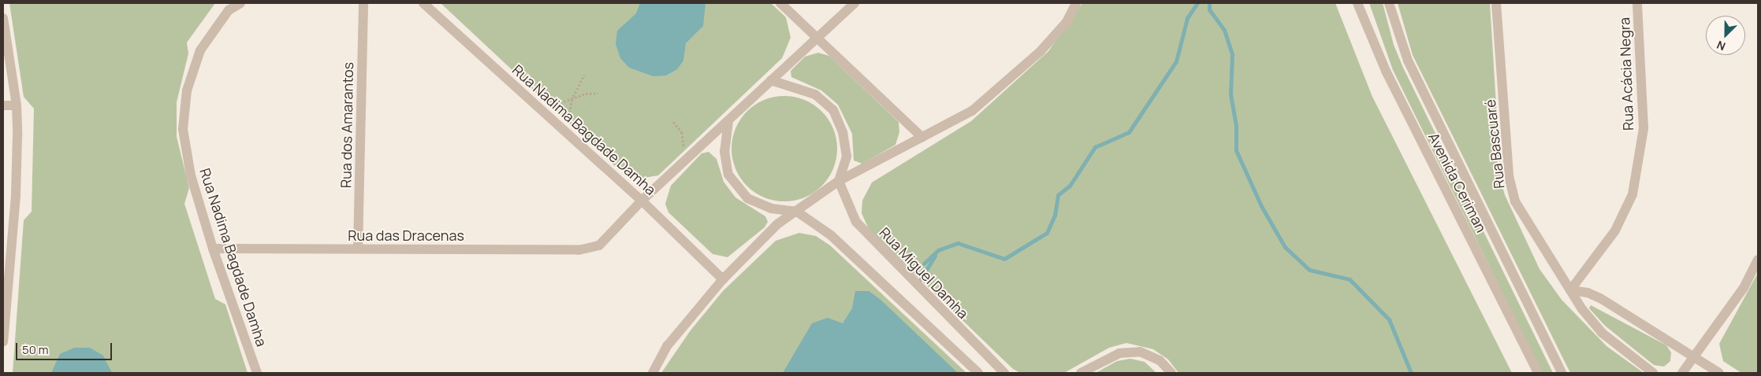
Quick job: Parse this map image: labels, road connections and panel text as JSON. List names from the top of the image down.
{
  "streets": {
    "street": [
      "Rua Acácia Negra",
      "Rua dos Amarantos",
      "Rua Nadima Bagdade Damha",
      "Rua Bascuaré",
      "Avenida Ceriman",
      "Rua das Dracenas",
      "Rua Miguel Damha"
    ]
  },
  "crossings": [
    ["Rua Acácia Negra", "Rua Bascuaré"],
    ["Rua dos Amarantos", "Rua das Dracenas"],
    ["Rua Nadima Bagdade Damha", "Rua das Dracenas"]
  ],
  "scale_bar": "50 m",
  "north": "bottom left"
}
